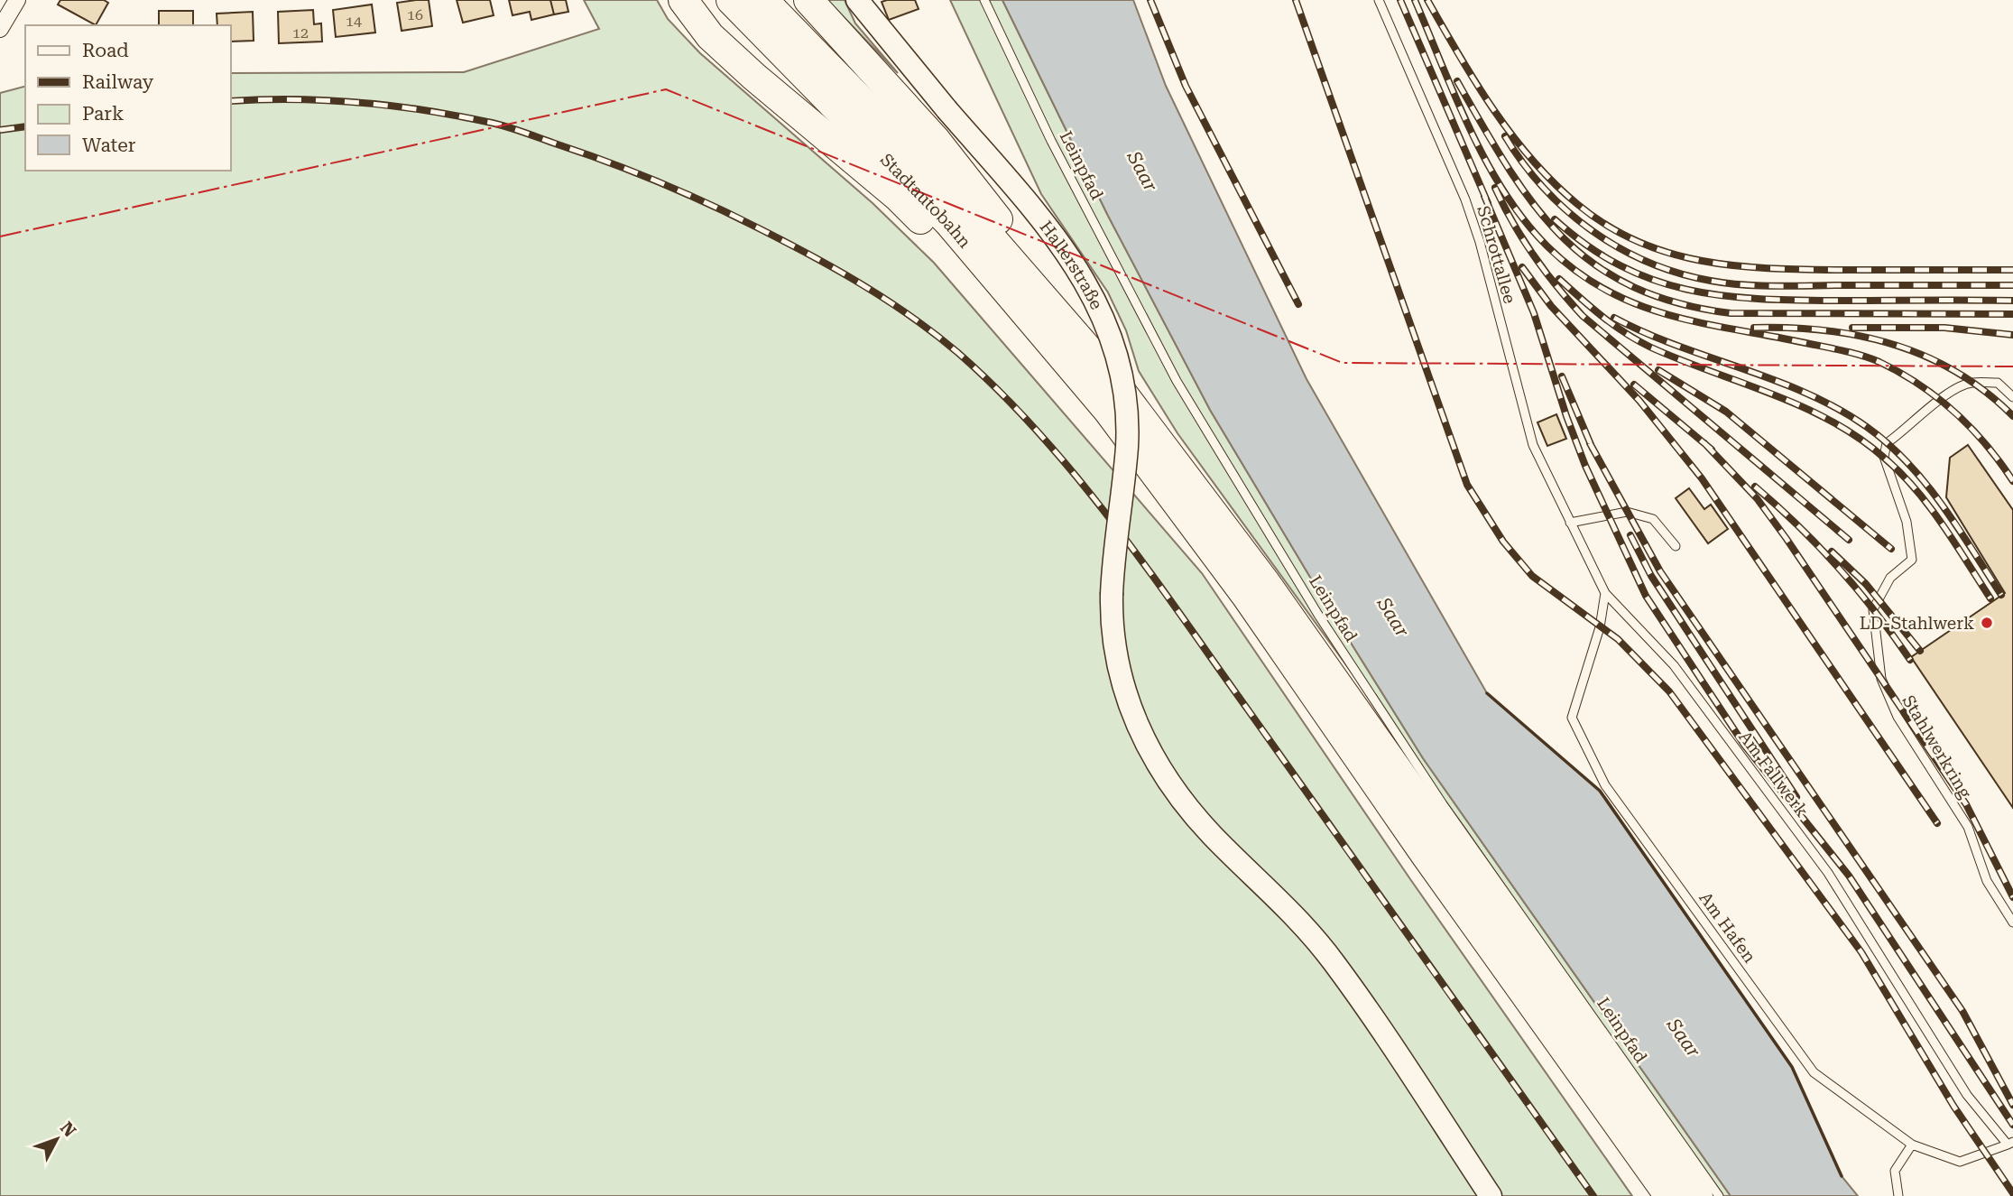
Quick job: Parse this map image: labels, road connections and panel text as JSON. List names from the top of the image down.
{
  "streets": {
    "highway": ["Stadtautobahn"],
    "street": ["Hallerstraße"],
    "lane": [
      "Leinpfad",
      "Schrottallee",
      "Stahlwerkring",
      "Am Fallwerk",
      "Am Hafen"
    ]
  },
  "crossings": [
    ["Schrottallee", "Am Fallwerk"],
    ["Am Fallwerk", "Am Hafen"]
  ],
  "water": ["Saar"],
  "places": ["LD-Stahlwerk"],
  "house_numbers": ["16", "14", "12"],
  "legend": [
    "Road",
    "Railway",
    "Park",
    "Water"
  ],
  "north": "top right"
}
